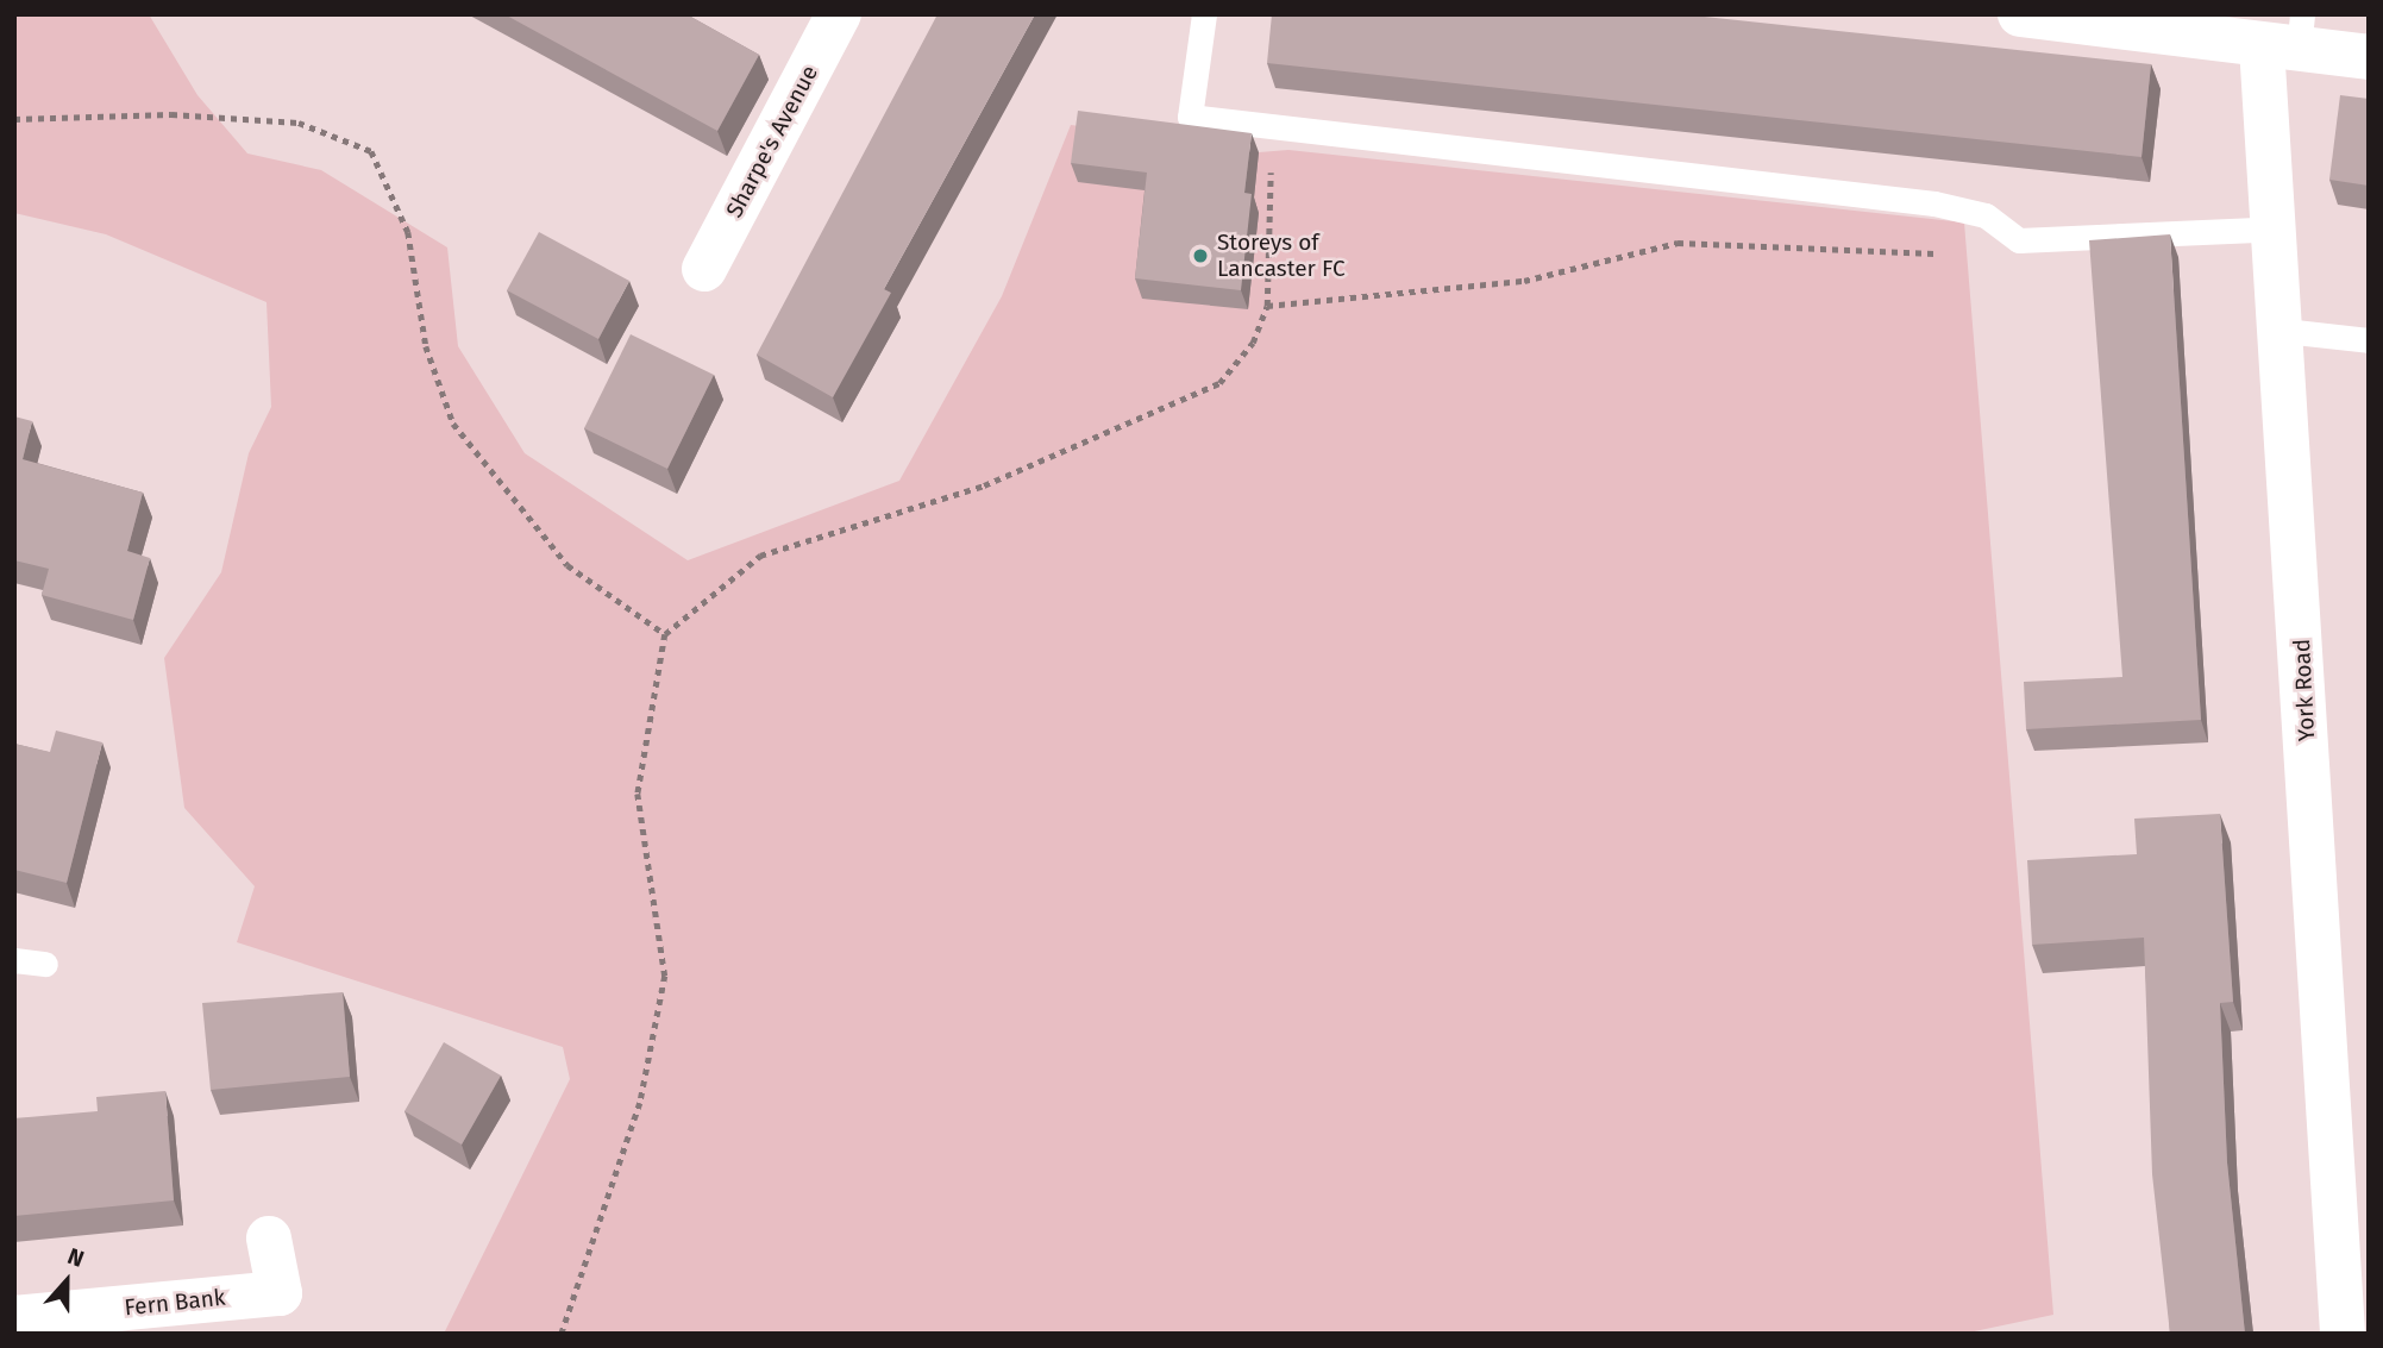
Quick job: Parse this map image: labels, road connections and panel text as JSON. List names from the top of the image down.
{
  "streets": {
    "street": ["Sharpe's Avenue", "York Road", "Fern Bank"]
  },
  "places": ["Storeys of Lancaster FC"],
  "north": "top"
}
